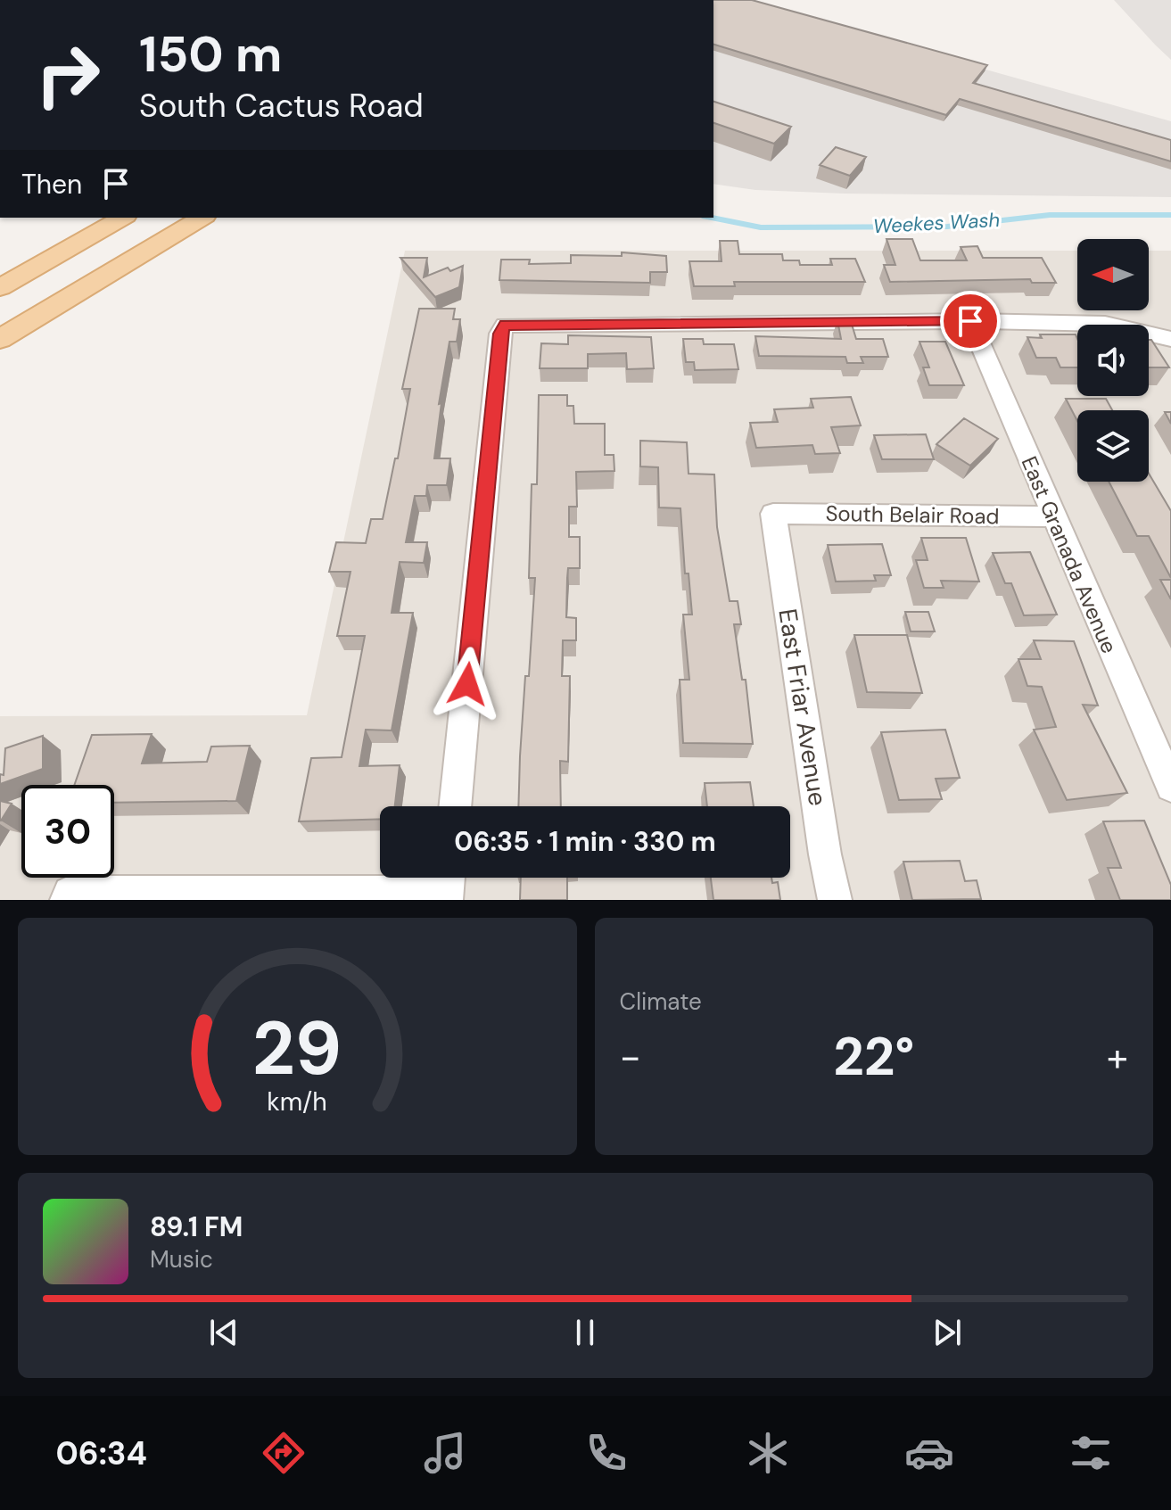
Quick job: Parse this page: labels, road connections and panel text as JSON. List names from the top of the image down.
{
  "streets": {
    "street": ["South Belair Road", "East Granada Avenue", "East Friar Avenue"]
  },
  "crossings": [
    ["South Belair Road", "East Granada Avenue"],
    ["South Belair Road", "East Friar Avenue"]
  ],
  "water": ["Weekes Wash"],
  "north": "left",
  "page": {
    "turn": ["150 m", "South Cactus Road"],
    "then": "Then",
    "limit": "30",
    "trip": "06:35 · 1 min · 330 m",
    "tile": "Climate",
    "heat": ["−", "22°", "+"],
    "song": ["89.1 FM", "Music"],
    "tabs": "06:34",
    "gauge": ["29", "km/h"]
  }
}
